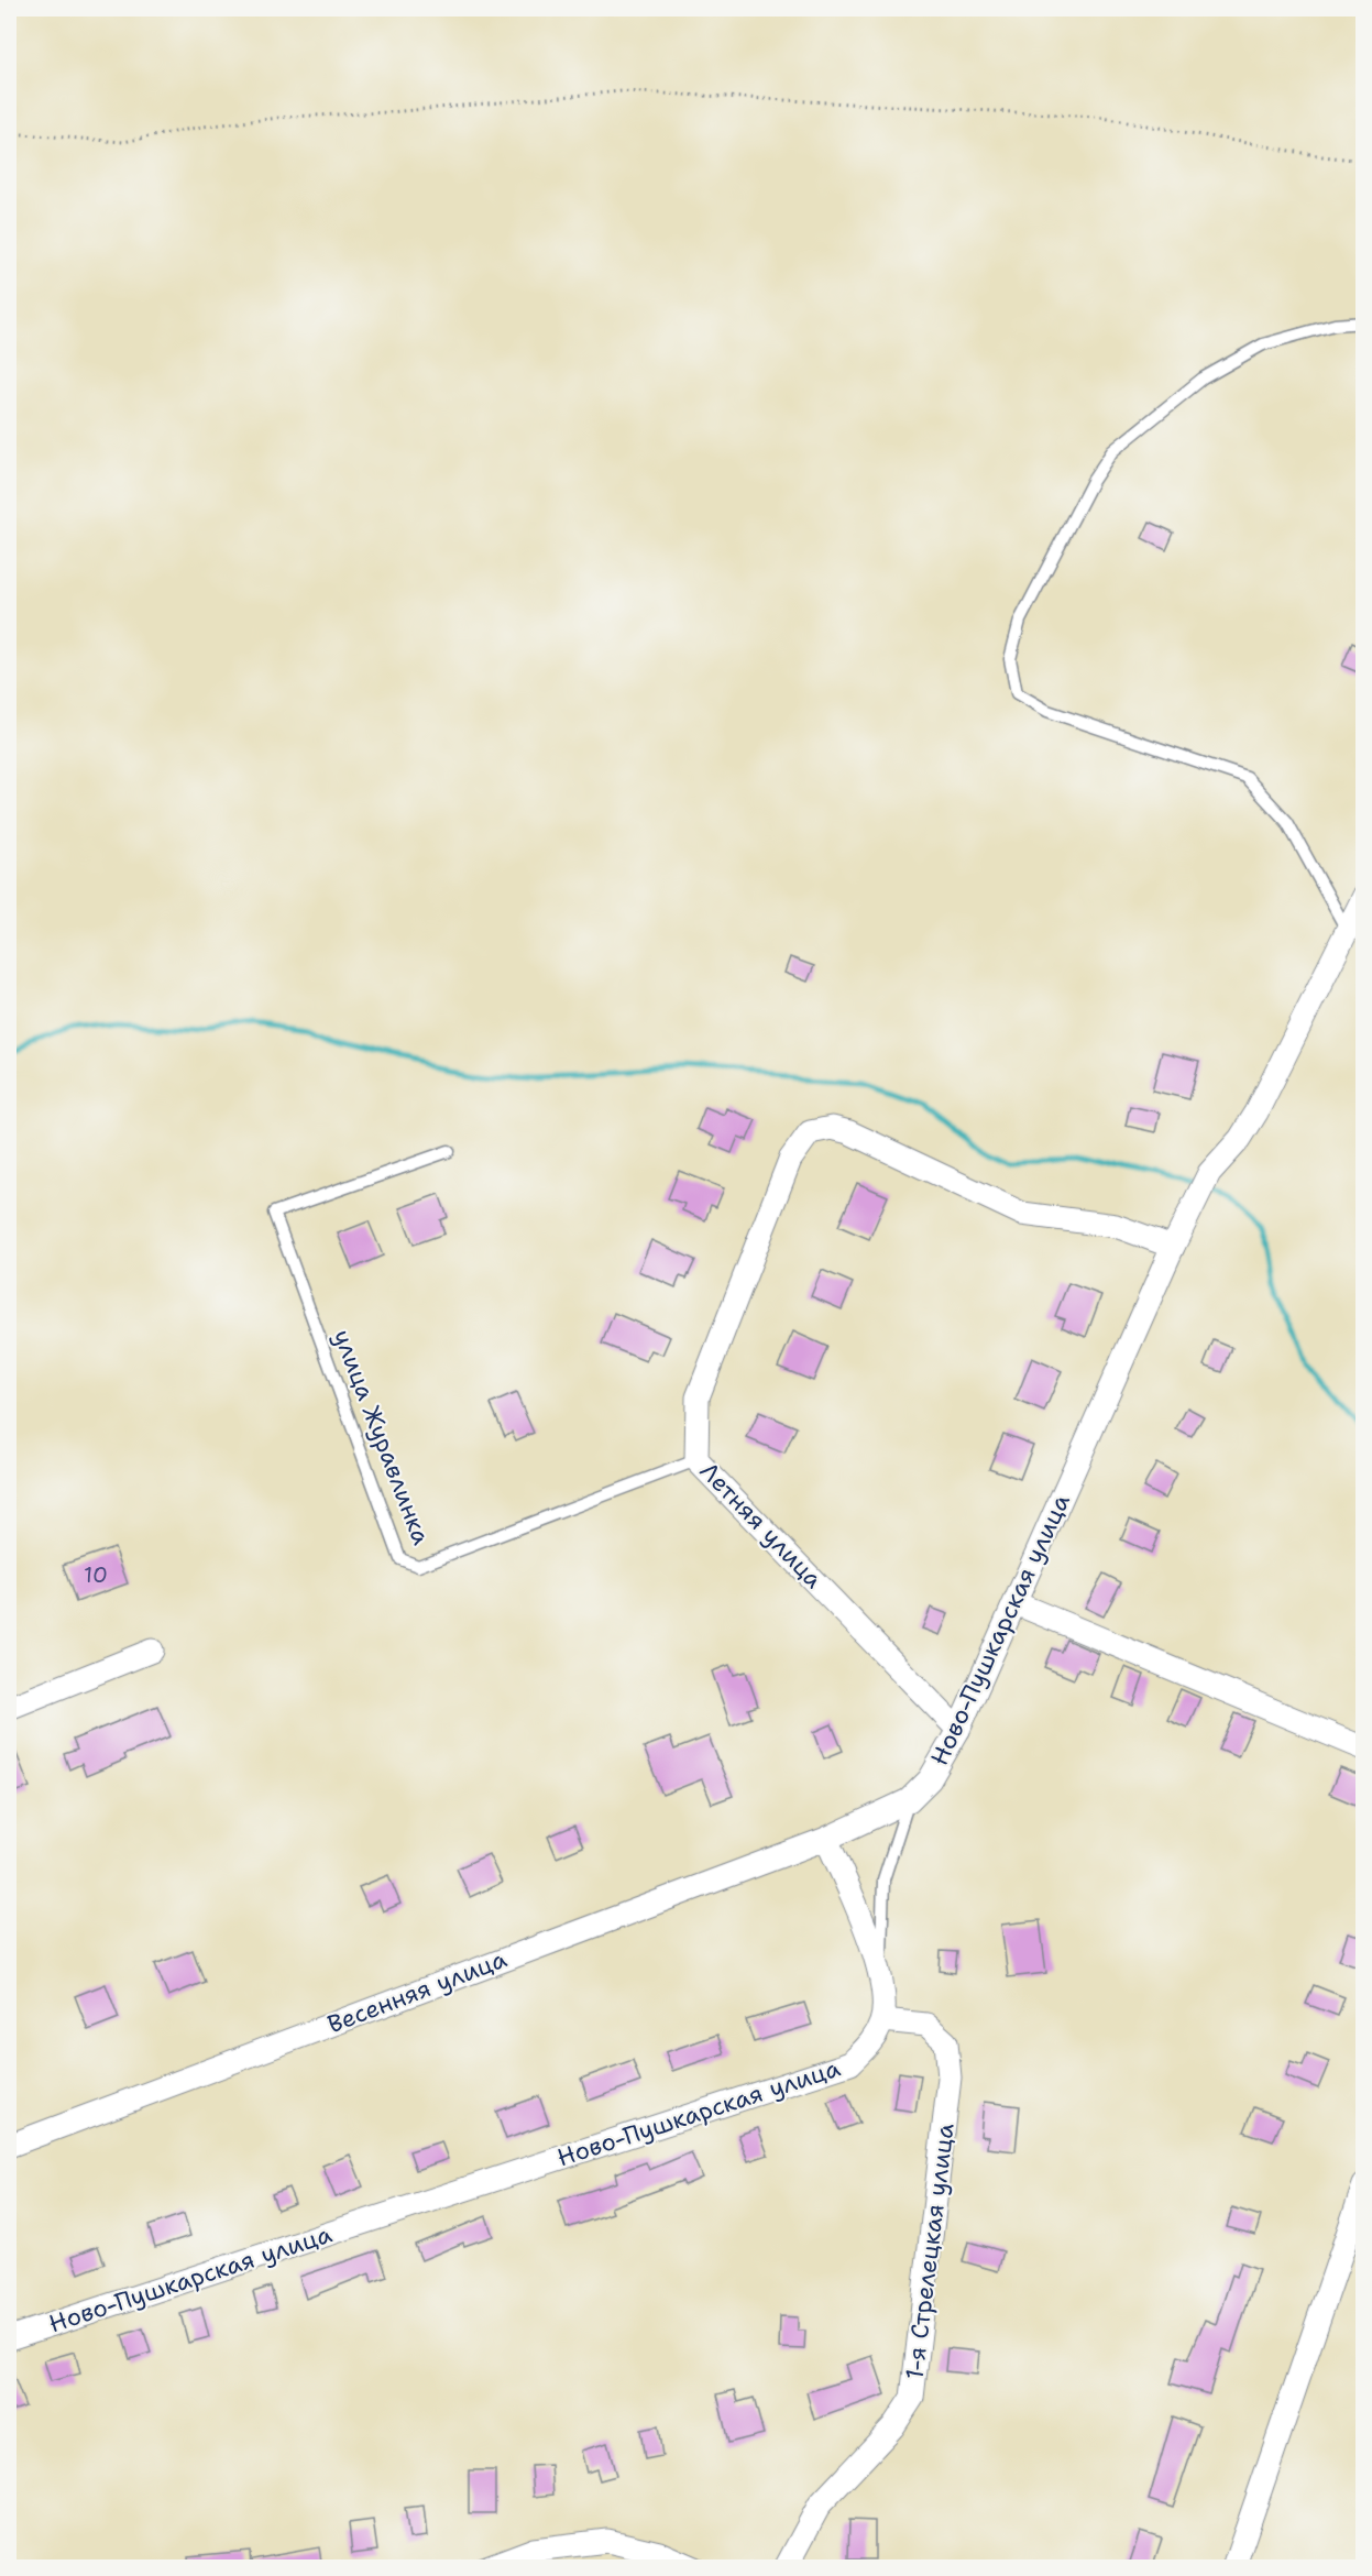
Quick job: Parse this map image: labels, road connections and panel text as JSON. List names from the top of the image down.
{
  "streets": {
    "street": [
      "Летняя улица",
      "Ново-Пушкарская улица",
      "Весенняя улица",
      "1-я Стрелецкая улица"
    ],
    "lane": ["улица Журавлинка"]
  },
  "crossings": [
    ["улица Журавлинка", "Летняя улица"],
    ["Летняя улица", "Ново-Пушкарская улица"],
    ["Ново-Пушкарская улица", "Весенняя улица"],
    ["Ново-Пушкарская улица", "1-я Стрелецкая улица"]
  ],
  "house_numbers": ["10"]
}
